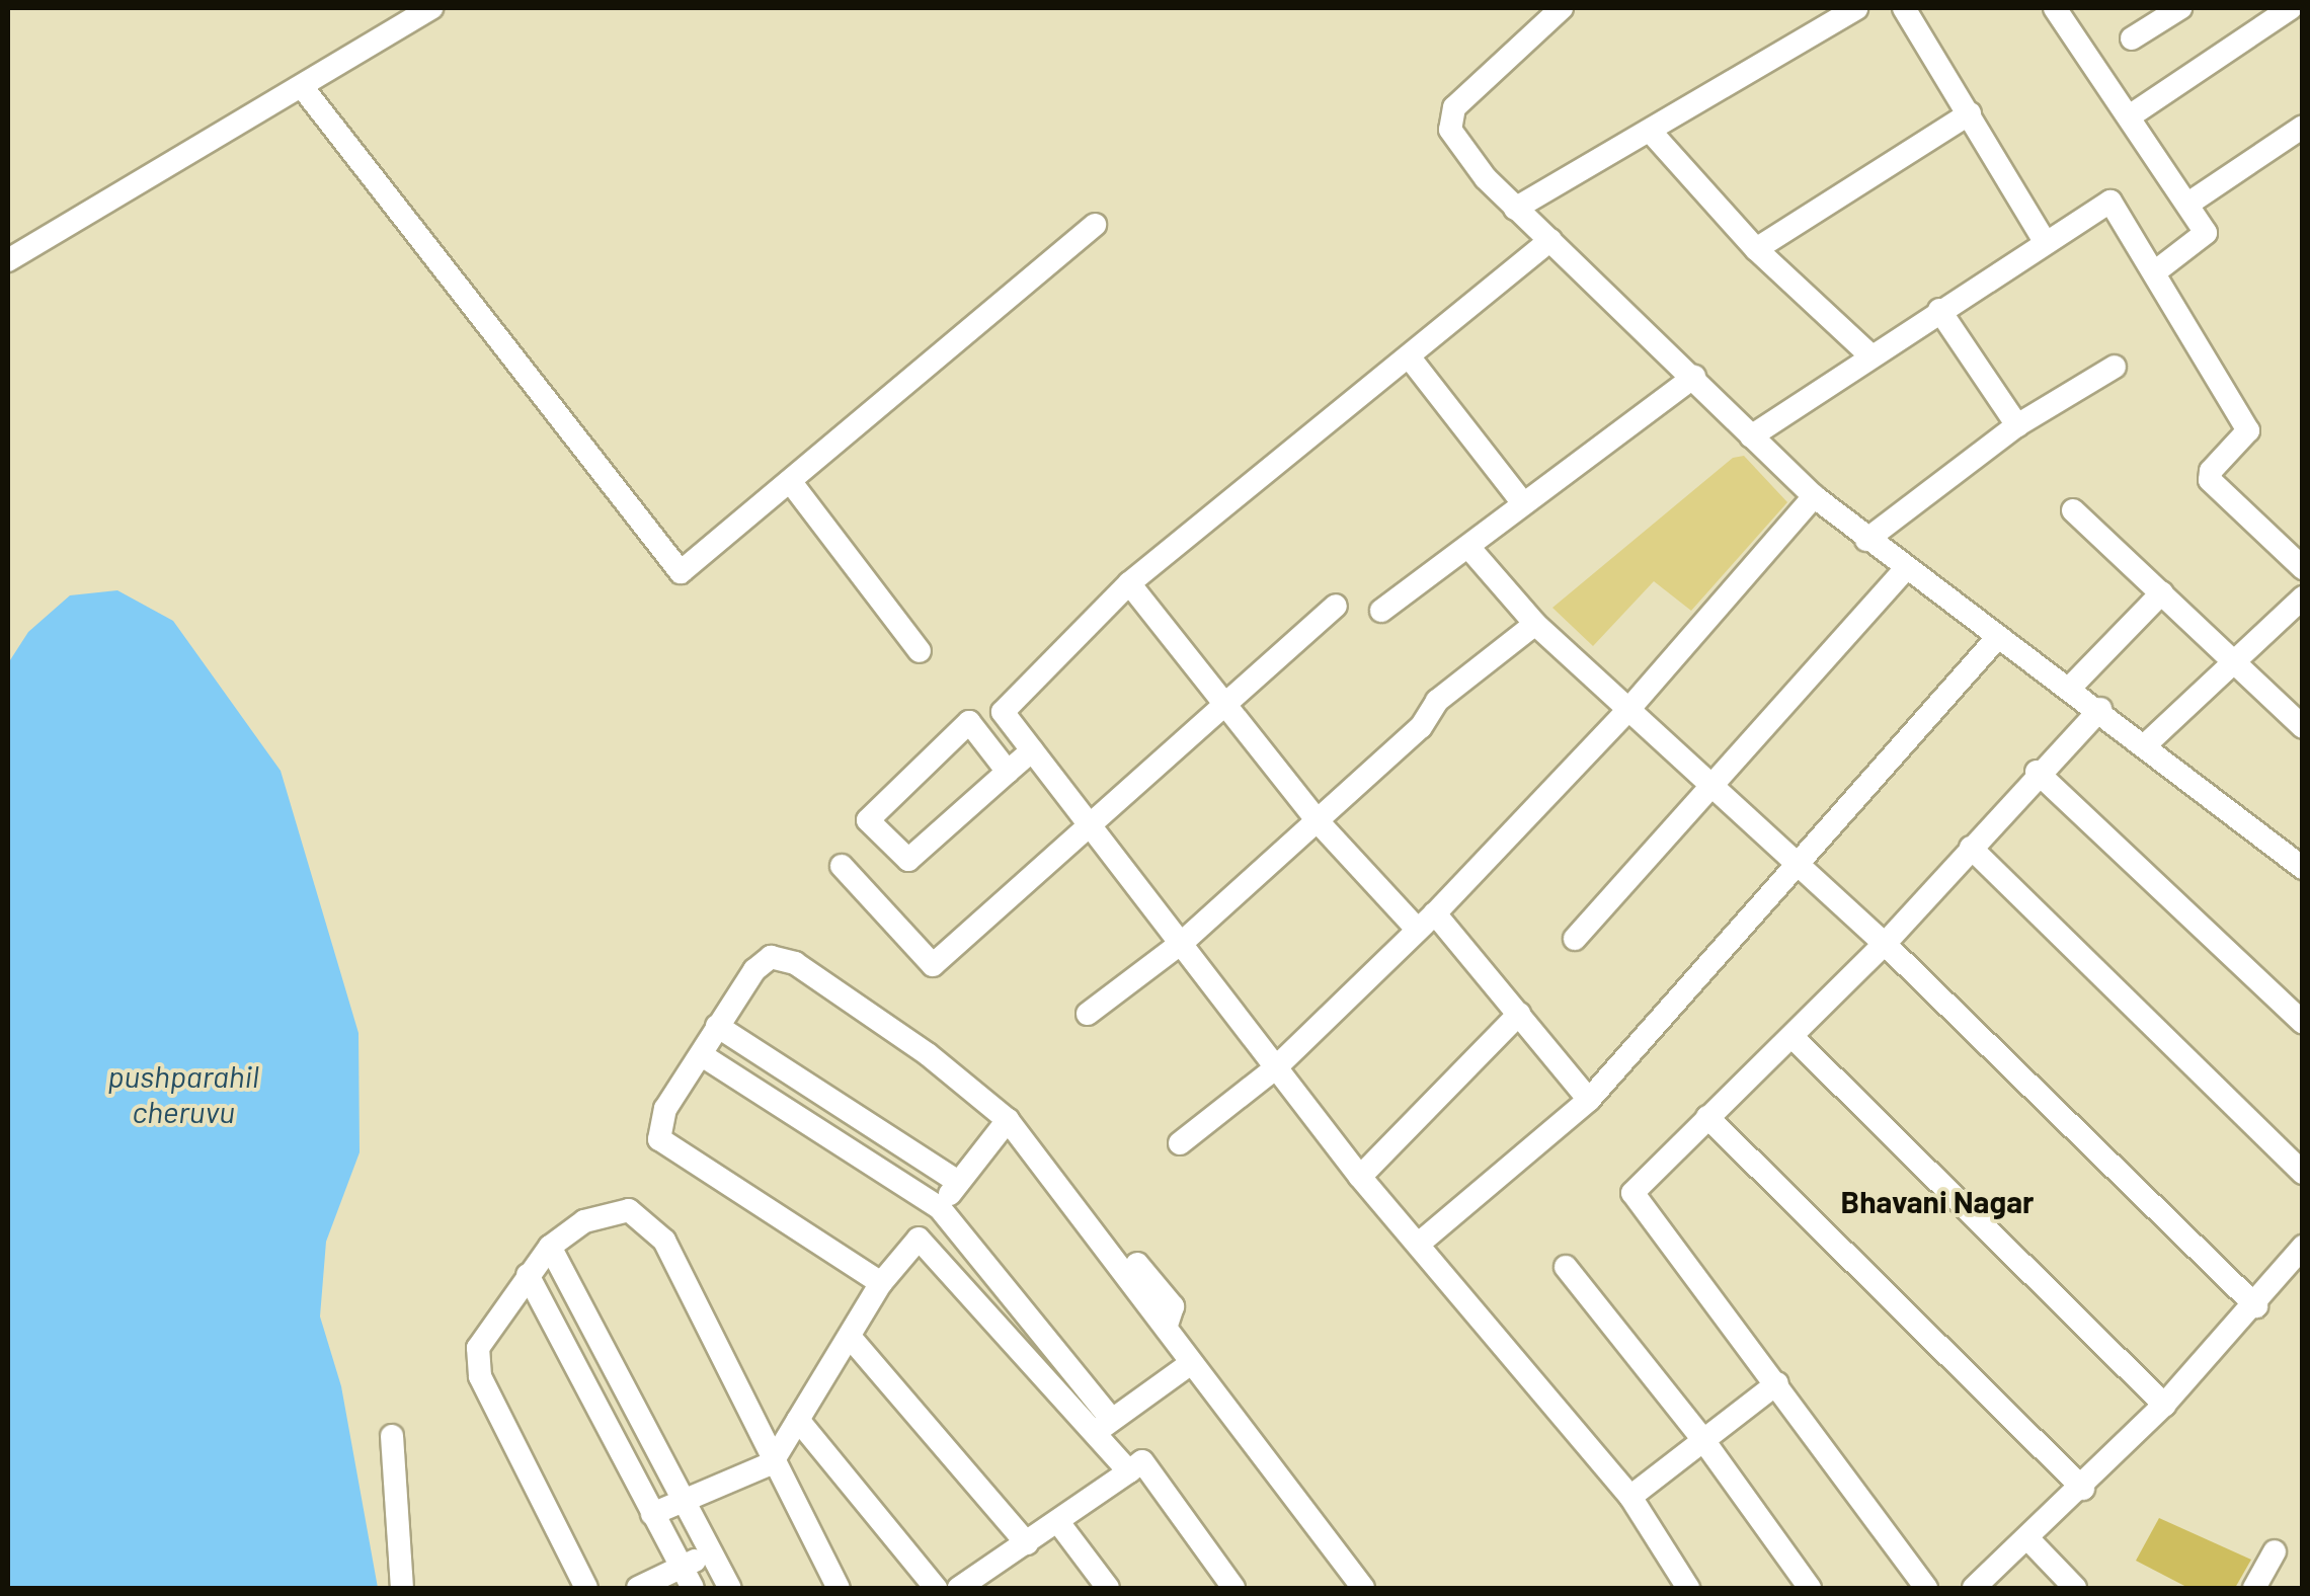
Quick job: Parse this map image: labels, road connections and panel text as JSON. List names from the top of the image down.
{
  "districts": ["Bhavani Nagar"],
  "water": ["pushparahil cheruvu"]
}
